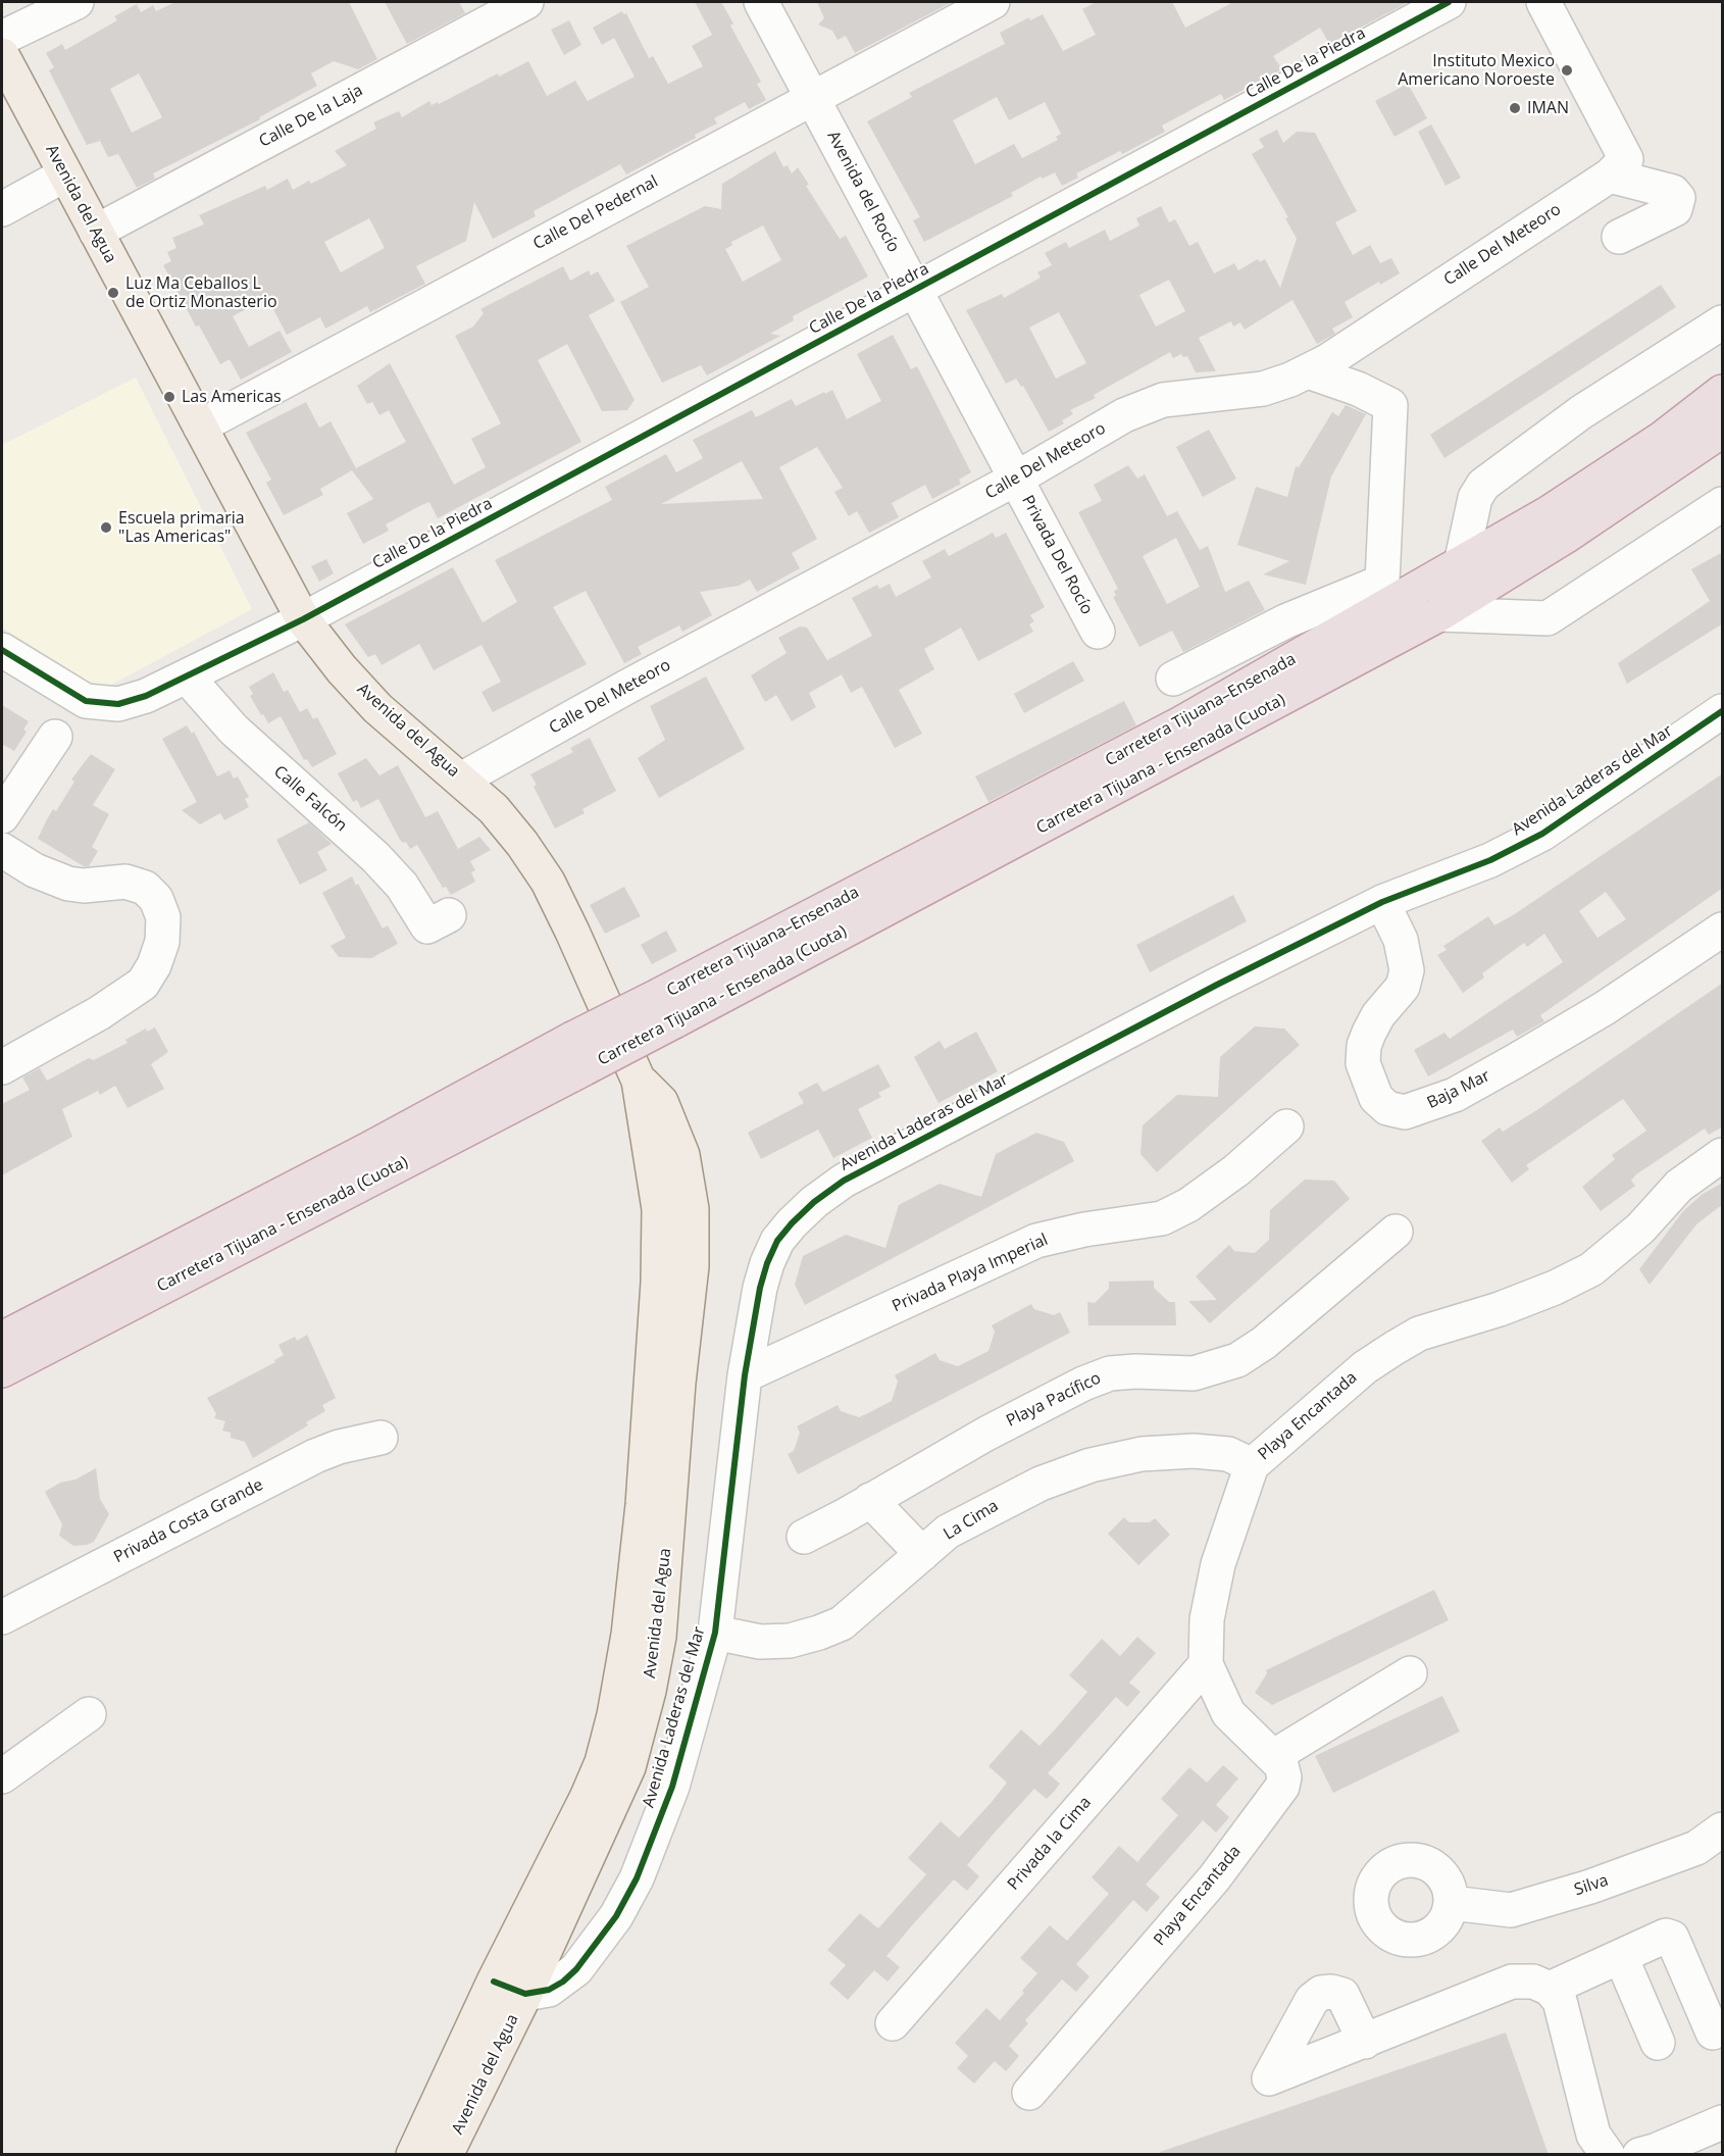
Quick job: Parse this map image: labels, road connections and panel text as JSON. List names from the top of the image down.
{
  "streets": {
    "highway": ["Carretera Tijuana–Ensenada", "Carretera Tijuana - Ensenada (Cuota)"],
    "main road": ["Avenida del Agua"],
    "street": [
      "Calle De la Piedra",
      "Calle De la Laja",
      "Avenida del Rocío",
      "Calle Del Pedernal",
      "Calle Del Meteoro",
      "Privada Del Rocío",
      "Avenida Laderas del Mar",
      "Calle Falcón",
      "Baja Mar",
      "Privada Playa Imperial",
      "Playa Pacífico",
      "Playa Encantada",
      "La Cima",
      "Privada Costa Grande",
      "Privada la Cima",
      "Silva"
    ]
  },
  "crossings": [
    ["Calle De la Piedra", "Avenida del Rocío"],
    ["Calle De la Piedra", "Avenida del Agua"],
    ["Calle De la Piedra", "Calle Falcón"],
    ["Calle De la Laja", "Avenida del Agua"],
    ["Avenida del Rocío", "Calle Del Pedernal"],
    ["Avenida del Rocío", "Calle Del Meteoro"],
    ["Avenida del Rocío", "Privada Del Rocío"],
    ["Avenida del Agua", "Calle Del Pedernal"],
    ["Avenida del Agua", "Calle Del Meteoro"],
    ["Avenida del Agua", "Avenida Laderas del Mar"],
    ["Calle Del Meteoro", "Privada Del Rocío"],
    ["Carretera Tijuana–Ensenada", "Carretera Tijuana - Ensenada (Cuota)"],
    ["Avenida Laderas del Mar", "Baja Mar"],
    ["Avenida Laderas del Mar", "Privada Playa Imperial"],
    ["Avenida Laderas del Mar", "La Cima"],
    ["Playa Encantada", "La Cima"],
    ["Playa Encantada", "Privada la Cima"]
  ],
  "places": [
    "Instituto Mexico Americano Noroeste",
    "IMAN",
    "Luz Ma Ceballos L de Ortiz Monasterio",
    "Las Americas",
    "Escuela primaria \"Las Americas\""
  ]
}
